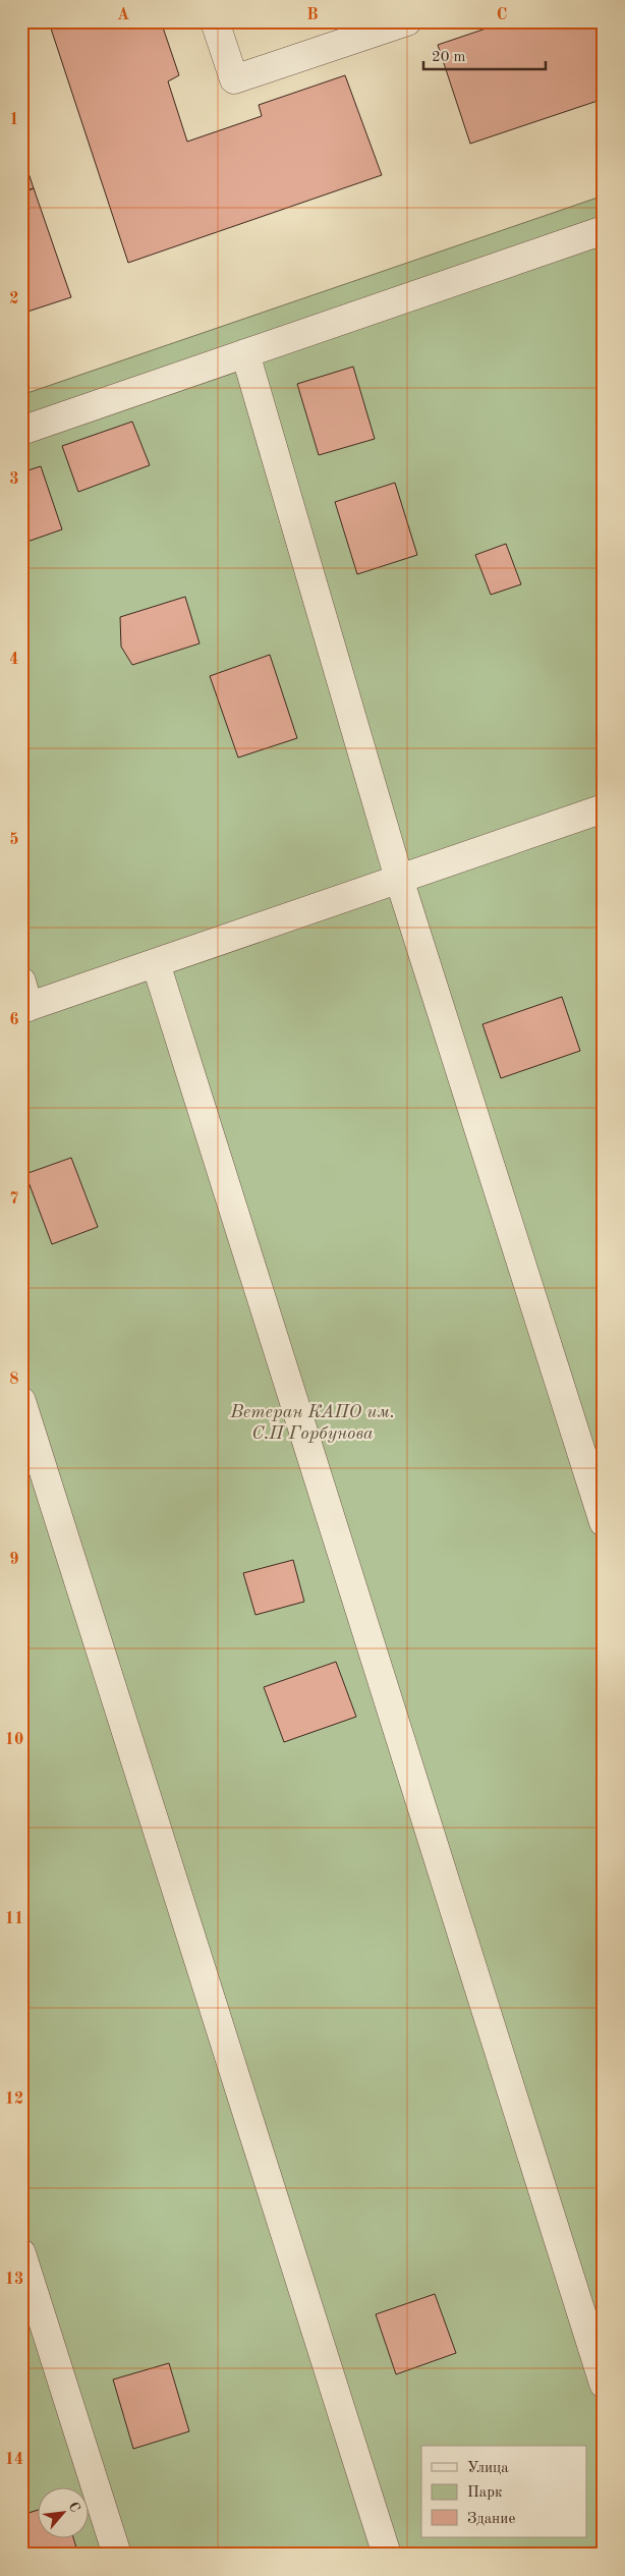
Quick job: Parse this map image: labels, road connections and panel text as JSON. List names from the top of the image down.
{
  "parks": ["Ветеран КАПО им. С.П Горбунова"],
  "legend": ["Улица", "Парк", "Здание"],
  "scale_bar": "20 m",
  "north": "top right",
  "grid": {
    "columns": ["A", "B", "C"],
    "rows": [
      "1",
      "2",
      "3",
      "4",
      "5",
      "6",
      "7",
      "8",
      "9",
      "10",
      "11",
      "12",
      "13",
      "14"
    ]
  }
}
